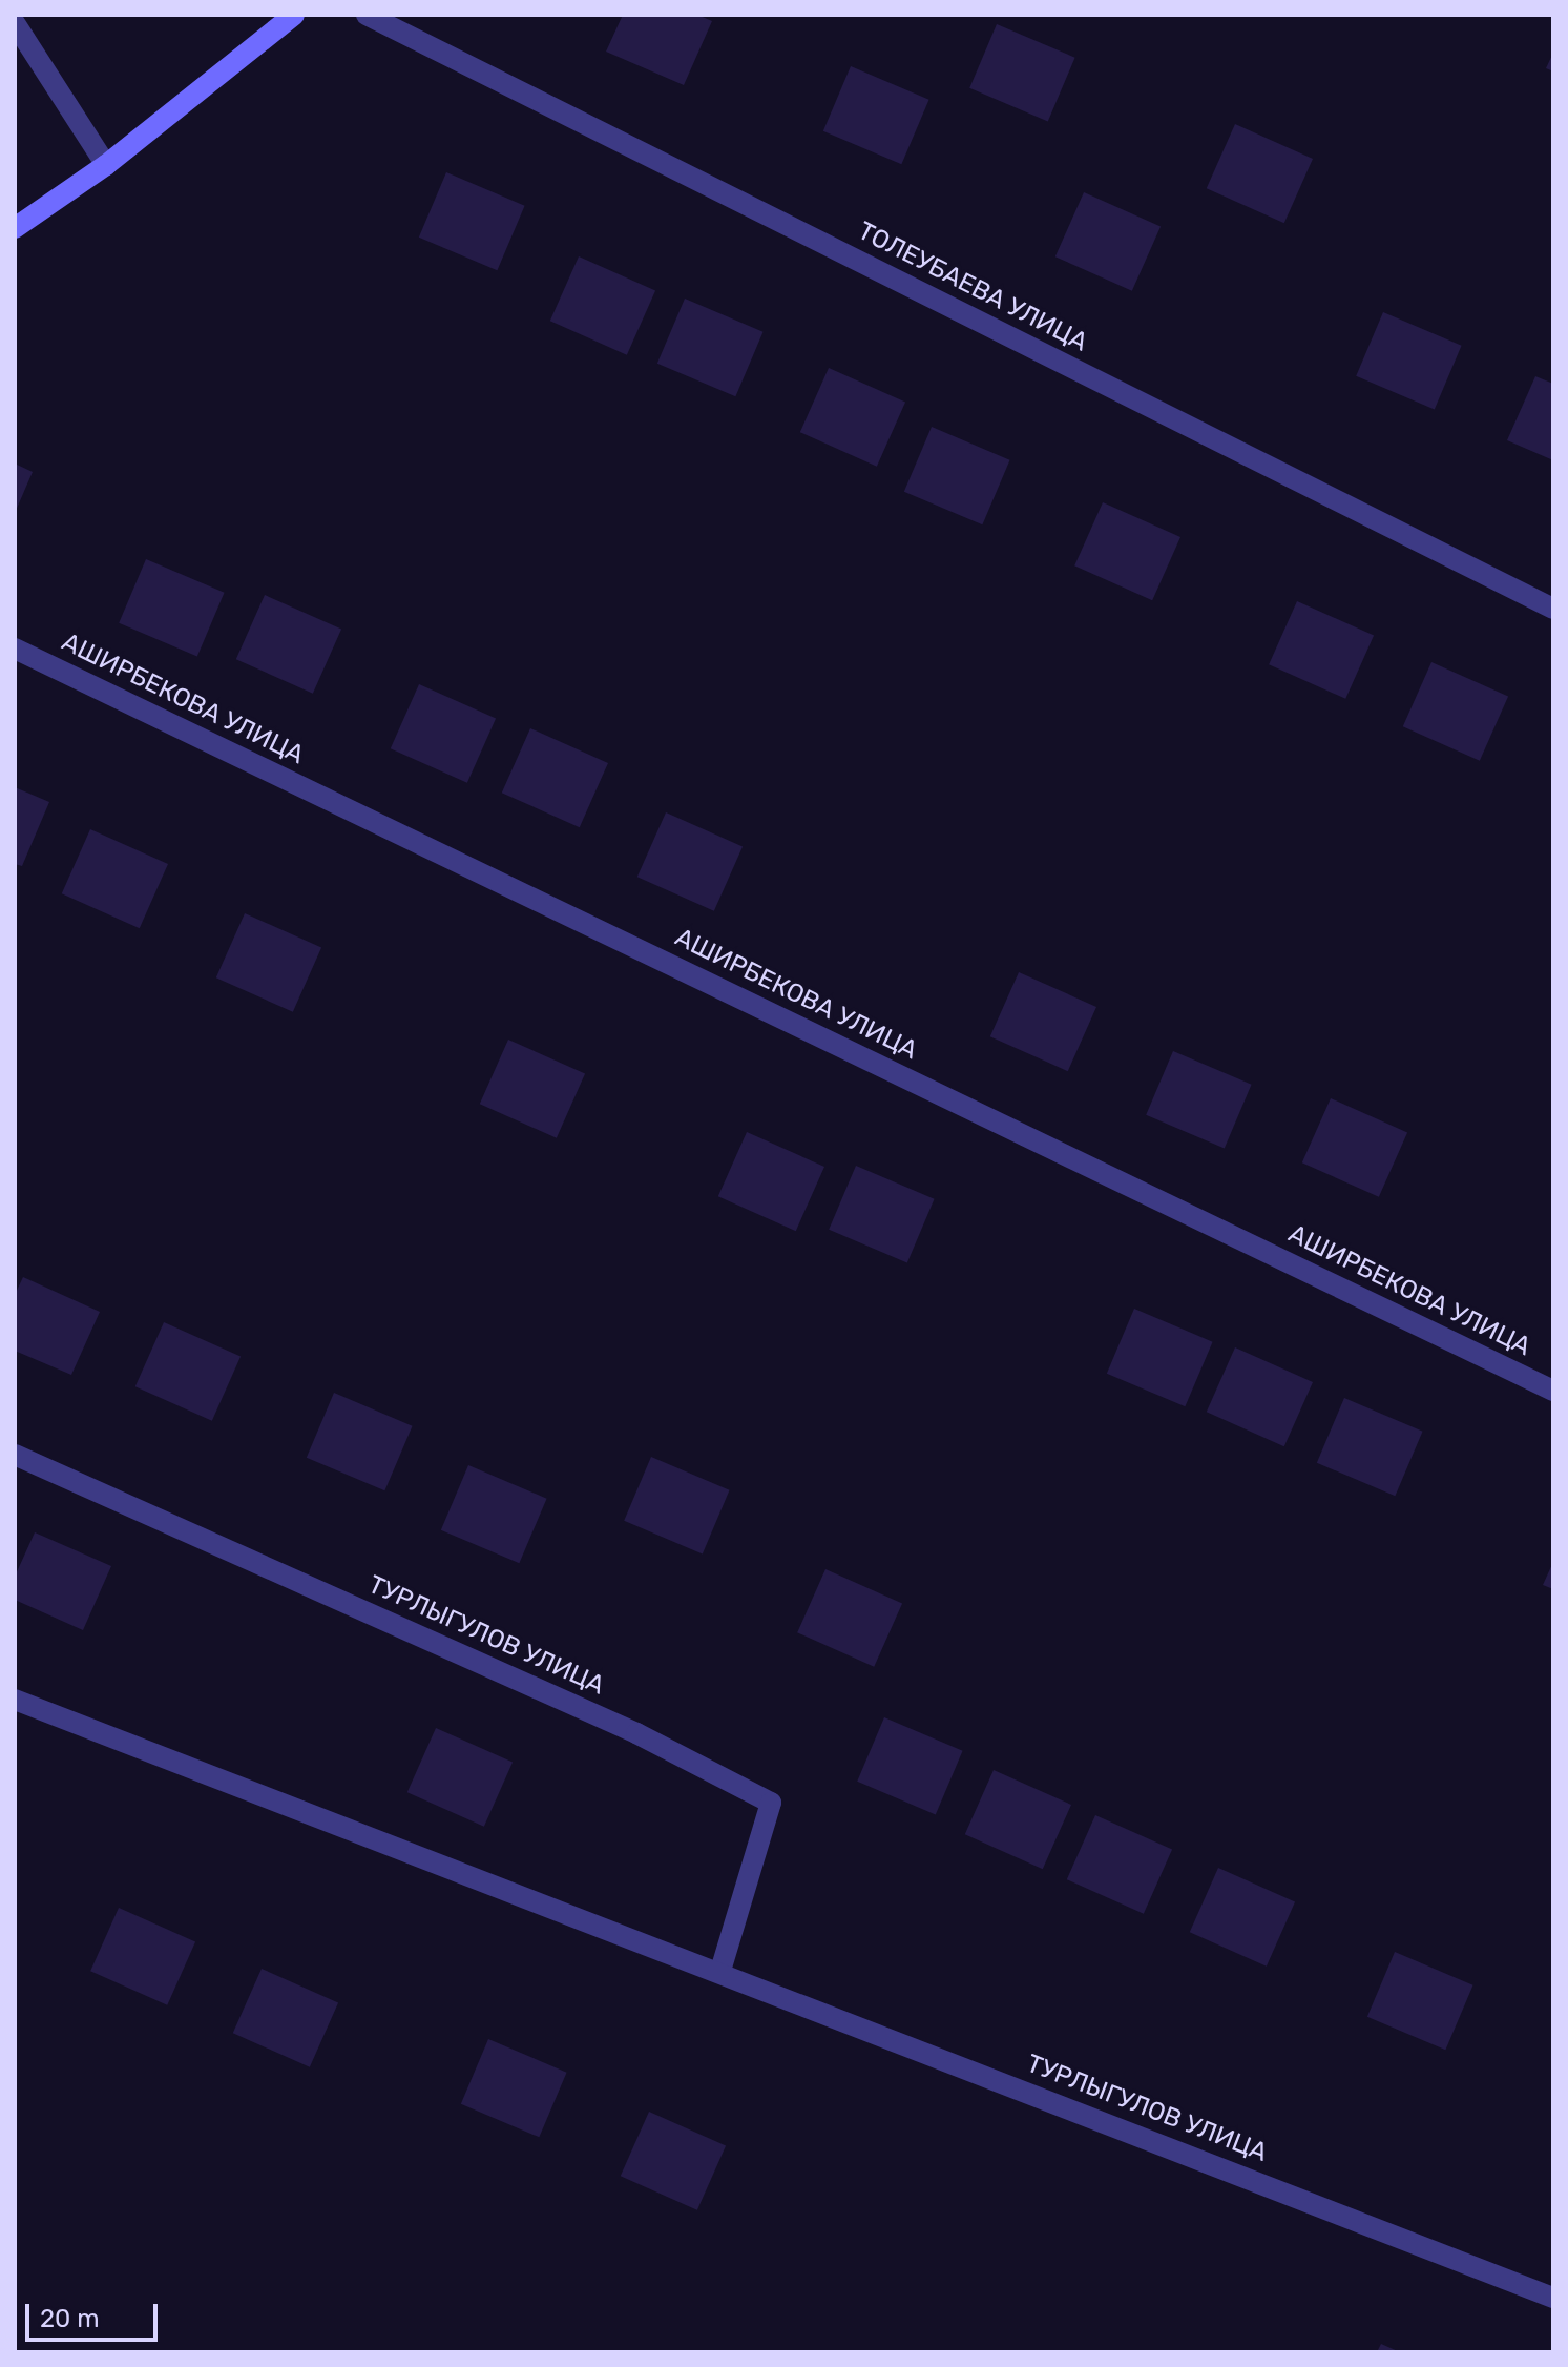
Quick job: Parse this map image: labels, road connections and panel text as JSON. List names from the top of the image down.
{
  "streets": {
    "street": ["ТОЛЕУБАЕВА УЛИЦА", "АШИРБЕКОВА УЛИЦА", "ТУРЛЫГУЛОВ УЛИЦА"]
  },
  "scale_bar": "20 m"
}
